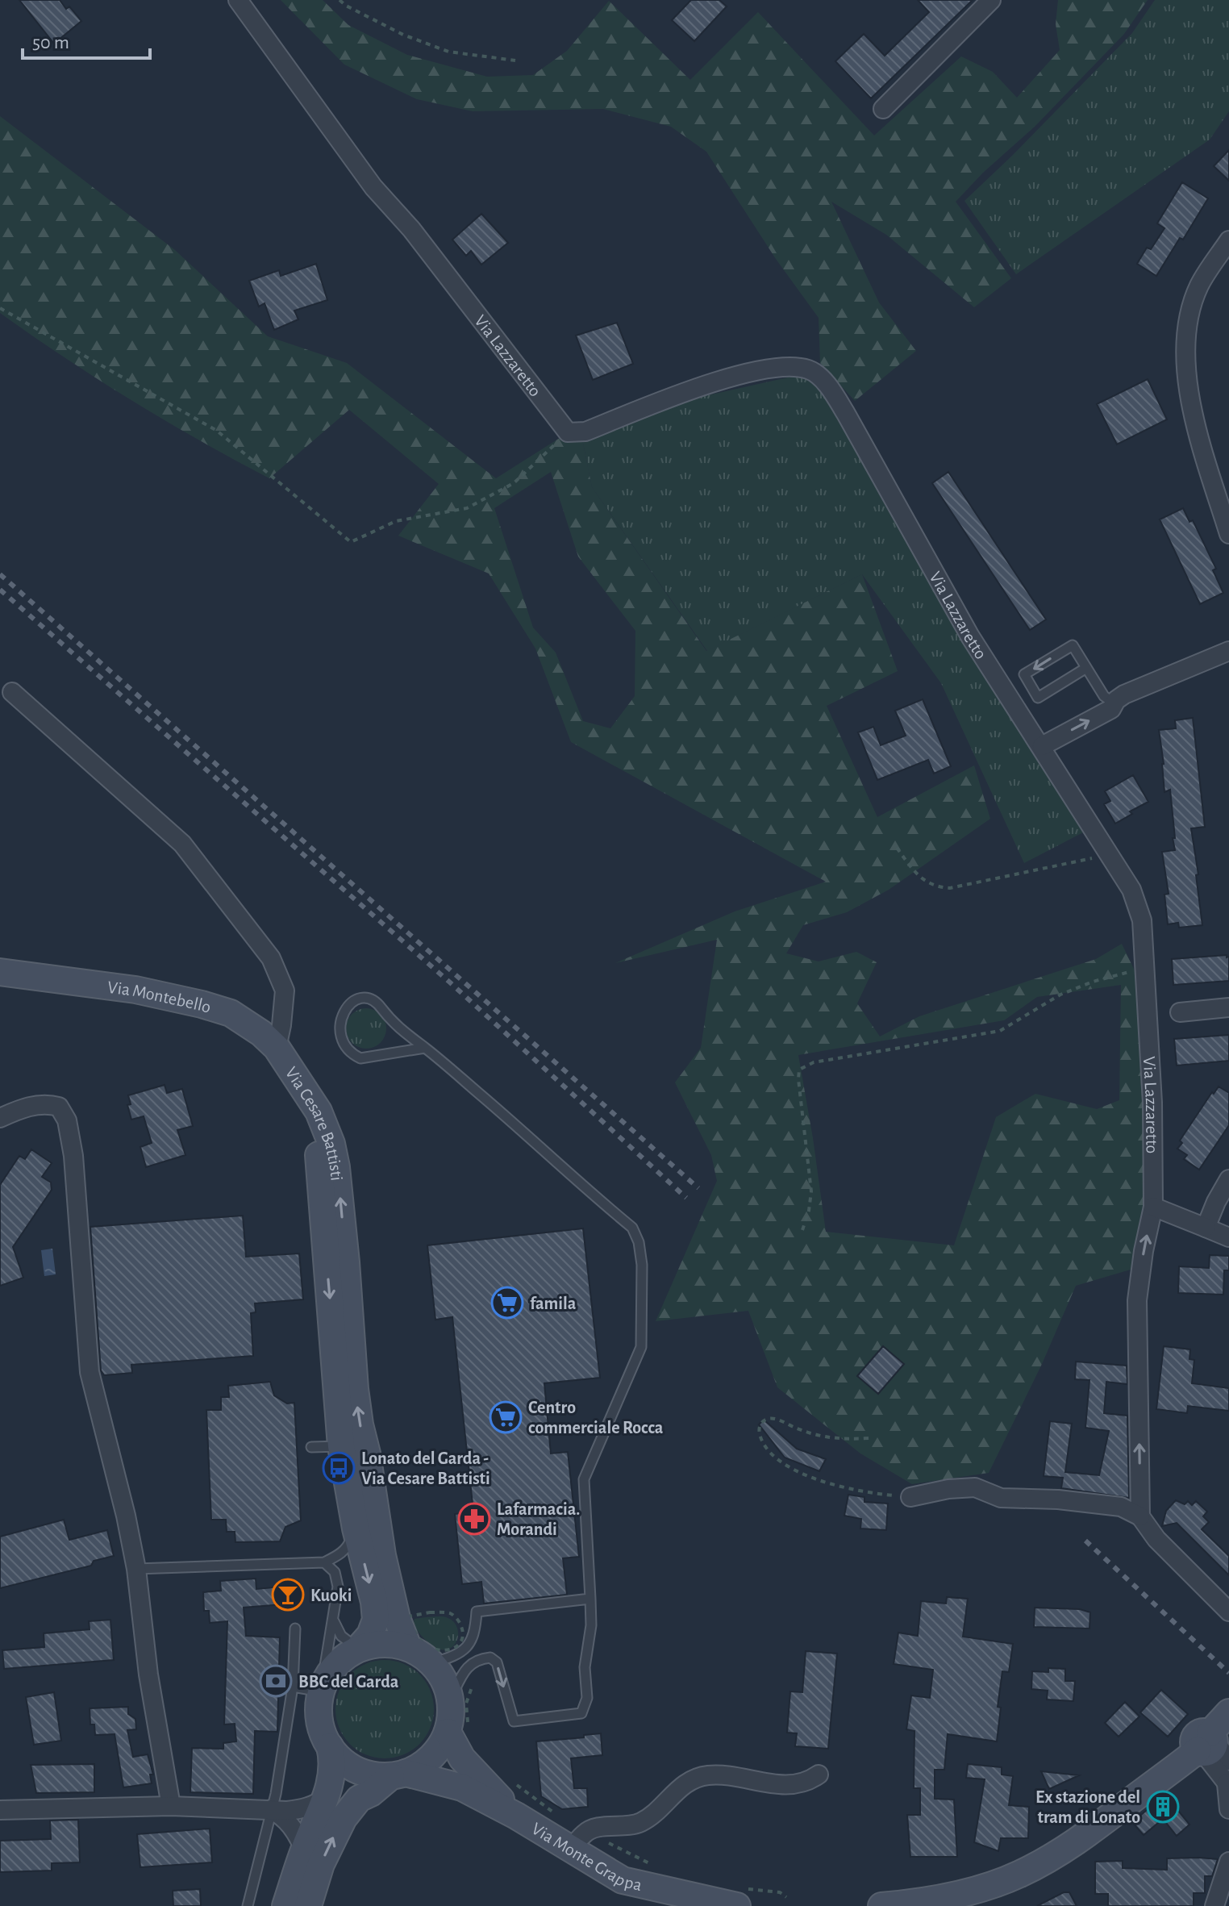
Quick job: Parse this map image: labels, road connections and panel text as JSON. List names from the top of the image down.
{
  "streets": {
    "main road": ["Via Montebello", "Via Cesare Battisti", "Via Monte Grappa"],
    "street": ["Via Lazzaretto"]
  },
  "crossings": [
    ["Via Montebello", "Via Cesare Battisti"],
    ["Via Cesare Battisti", "Via Monte Grappa"]
  ],
  "places": {
    "supermarket": ["famila", "Centro commerciale Rocca"],
    "bus stop": ["Lonato del Garda - Via Cesare Battisti"],
    "pharmacy": ["Lafarmacia. Morandi"],
    "bar": ["Kuoki"],
    "bank": ["BBC del Garda"],
    "building": ["Ex stazione del tram di Lonato"]
  },
  "scale_bar": "50 m"
}
